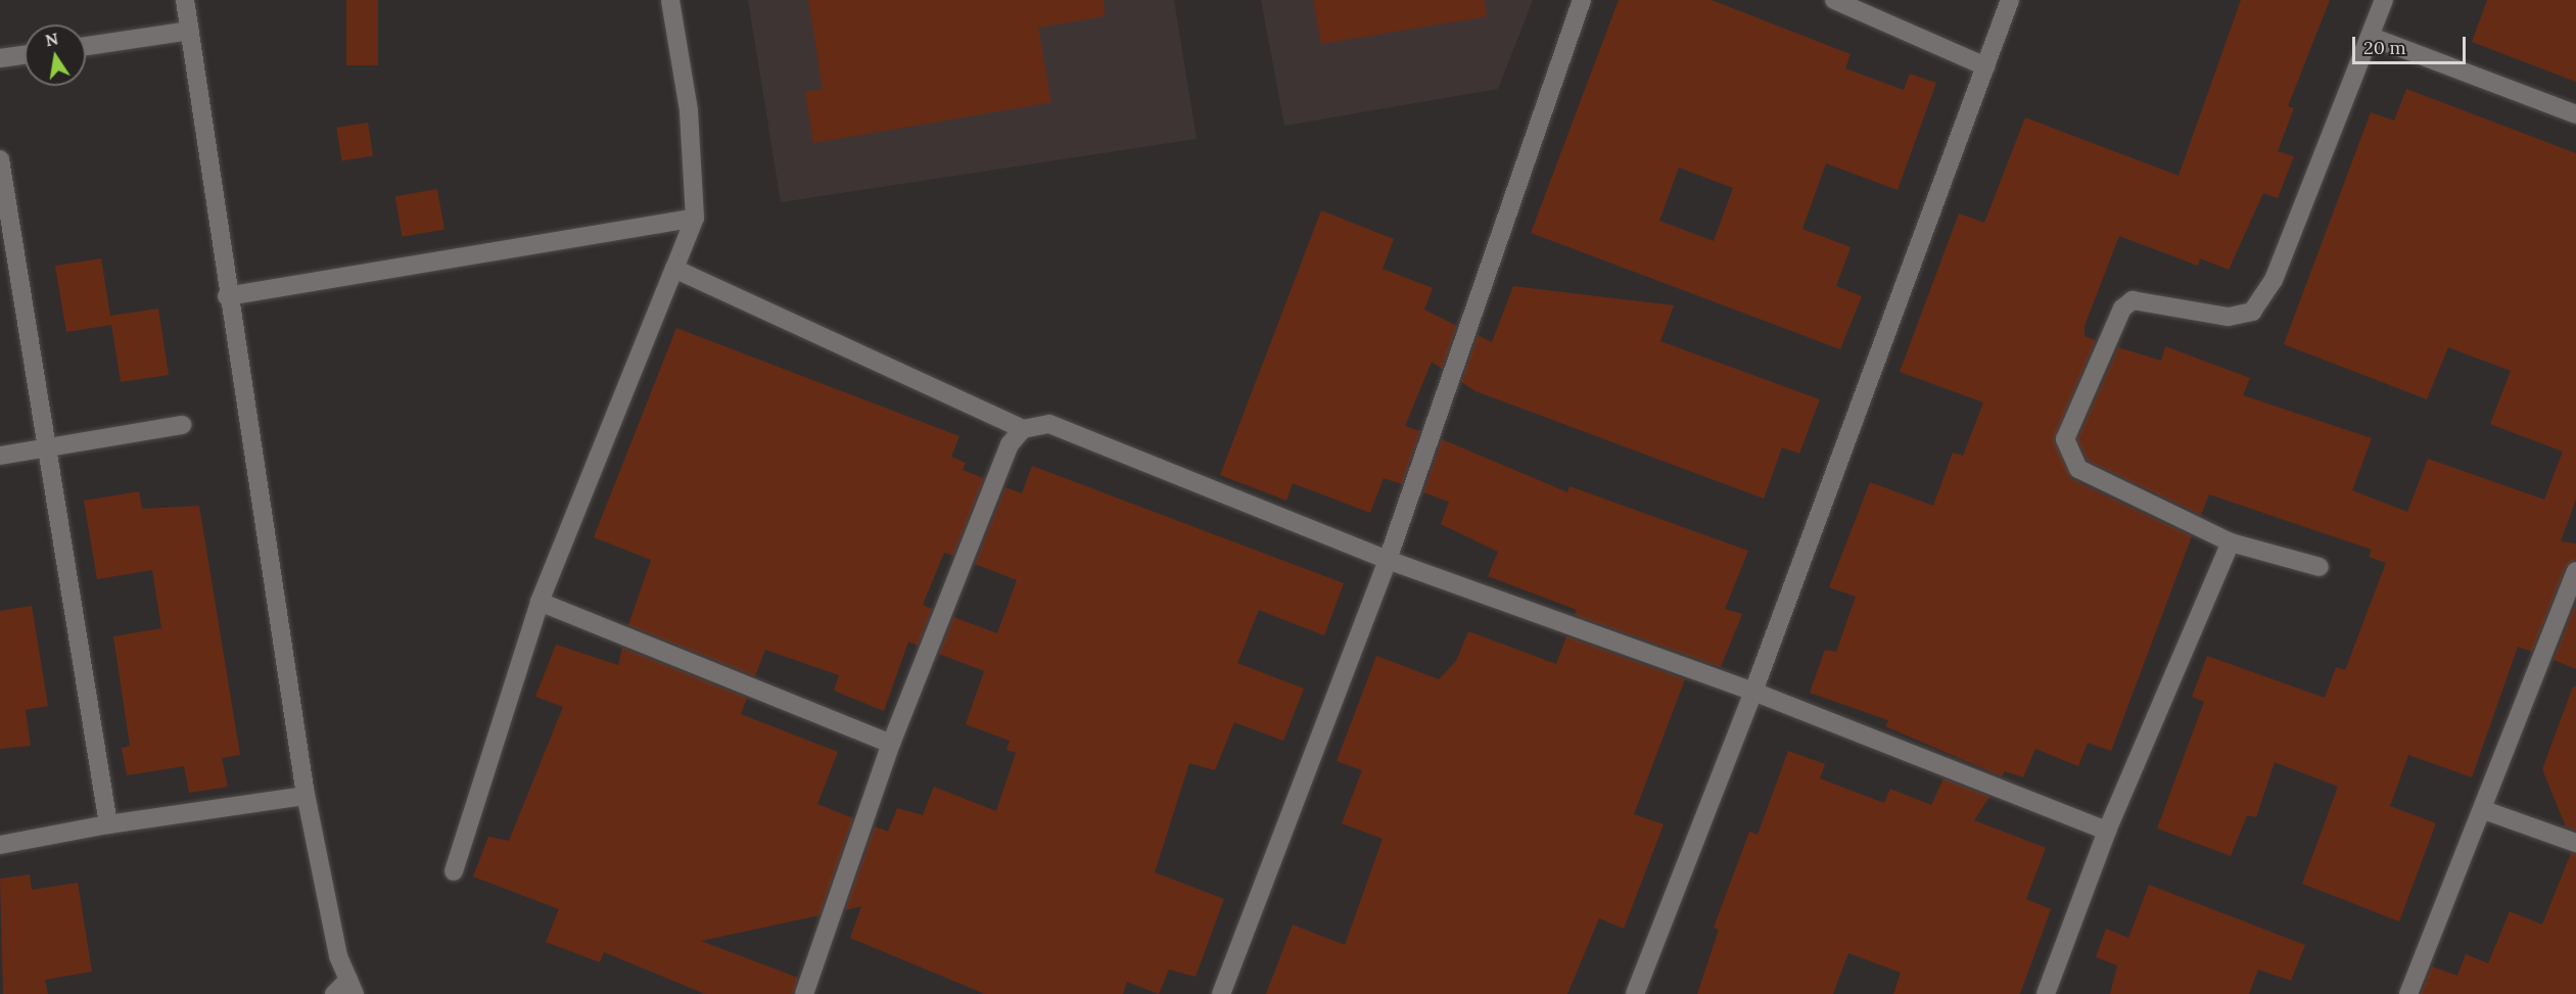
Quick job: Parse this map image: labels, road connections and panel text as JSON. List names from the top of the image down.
{
  "scale_bar": "20 m",
  "north": "top"
}
